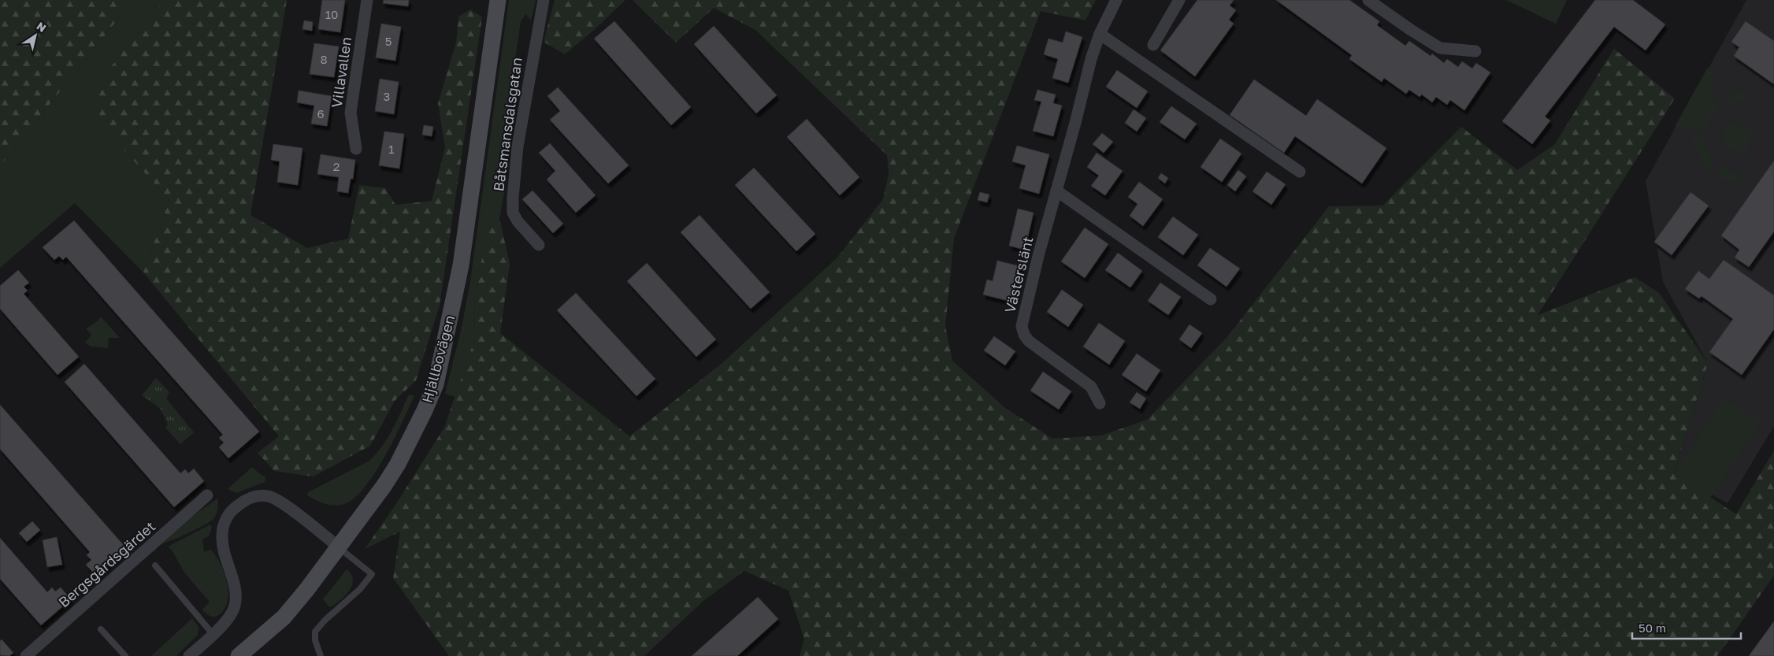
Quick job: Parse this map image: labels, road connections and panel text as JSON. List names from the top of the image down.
{
  "streets": {
    "street": [
      "Villavallen",
      "Båtsmansdalsgatan",
      "Västerslänt",
      "Hjällbovägen",
      "Bergsgårdsgärdet"
    ]
  },
  "house_numbers": [
    "10",
    "5",
    "8",
    "3",
    "6",
    "1",
    "2"
  ],
  "scale_bar": "50 m",
  "north": "top right"
}
